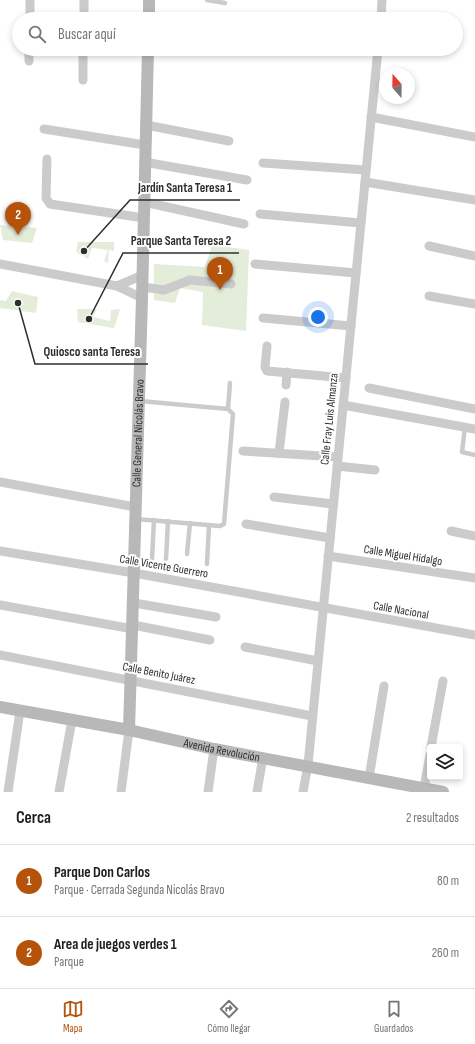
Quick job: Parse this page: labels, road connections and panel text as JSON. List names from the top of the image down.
{
  "streets": {
    "street": [
      "Calle Fray Luis Almanza",
      "Calle General Nicolás Bravo",
      "Calle Miguel Hidalgo",
      "Calle Vicente Guerrero",
      "Calle Nacional",
      "Calle Benito Juárez",
      "Avenida Revolución"
    ]
  },
  "crossings": [
    ["Calle Fray Luis Almanza", "Calle Miguel Hidalgo"],
    ["Calle Fray Luis Almanza", "Calle Vicente Guerrero"],
    ["Calle Fray Luis Almanza", "Calle Nacional"],
    ["Calle Fray Luis Almanza", "Calle Benito Juárez"],
    ["Calle Fray Luis Almanza", "Avenida Revolución"],
    ["Calle General Nicolás Bravo", "Calle Vicente Guerrero"],
    ["Calle General Nicolás Bravo", "Calle Benito Juárez"],
    ["Calle General Nicolás Bravo", "Avenida Revolución"],
    ["Calle Vicente Guerrero", "Calle Nacional"]
  ],
  "places": ["Jardín Santa Teresa 1", "Quiosco santa Teresa", "Parque Santa Teresa 2"],
  "north": "top",
  "page": {
    "search": "Buscar aquí",
    "pins": ["2", "1"],
    "heading": ["Cerca", "2 resultados"],
    "list": [
      {
        "mark": "1",
        "name": "Parque Don Carlos",
        "note": "Parque · Cerrada Segunda Nicolás Bravo",
        "value": "80 m"
      },
      {
        "mark": "2",
        "name": "Area de juegos verdes 1",
        "note": "Parque",
        "value": "260 m"
      }
    ],
    "nav": ["Mapa", "Cómo llegar", "Guardados"]
  }
}
